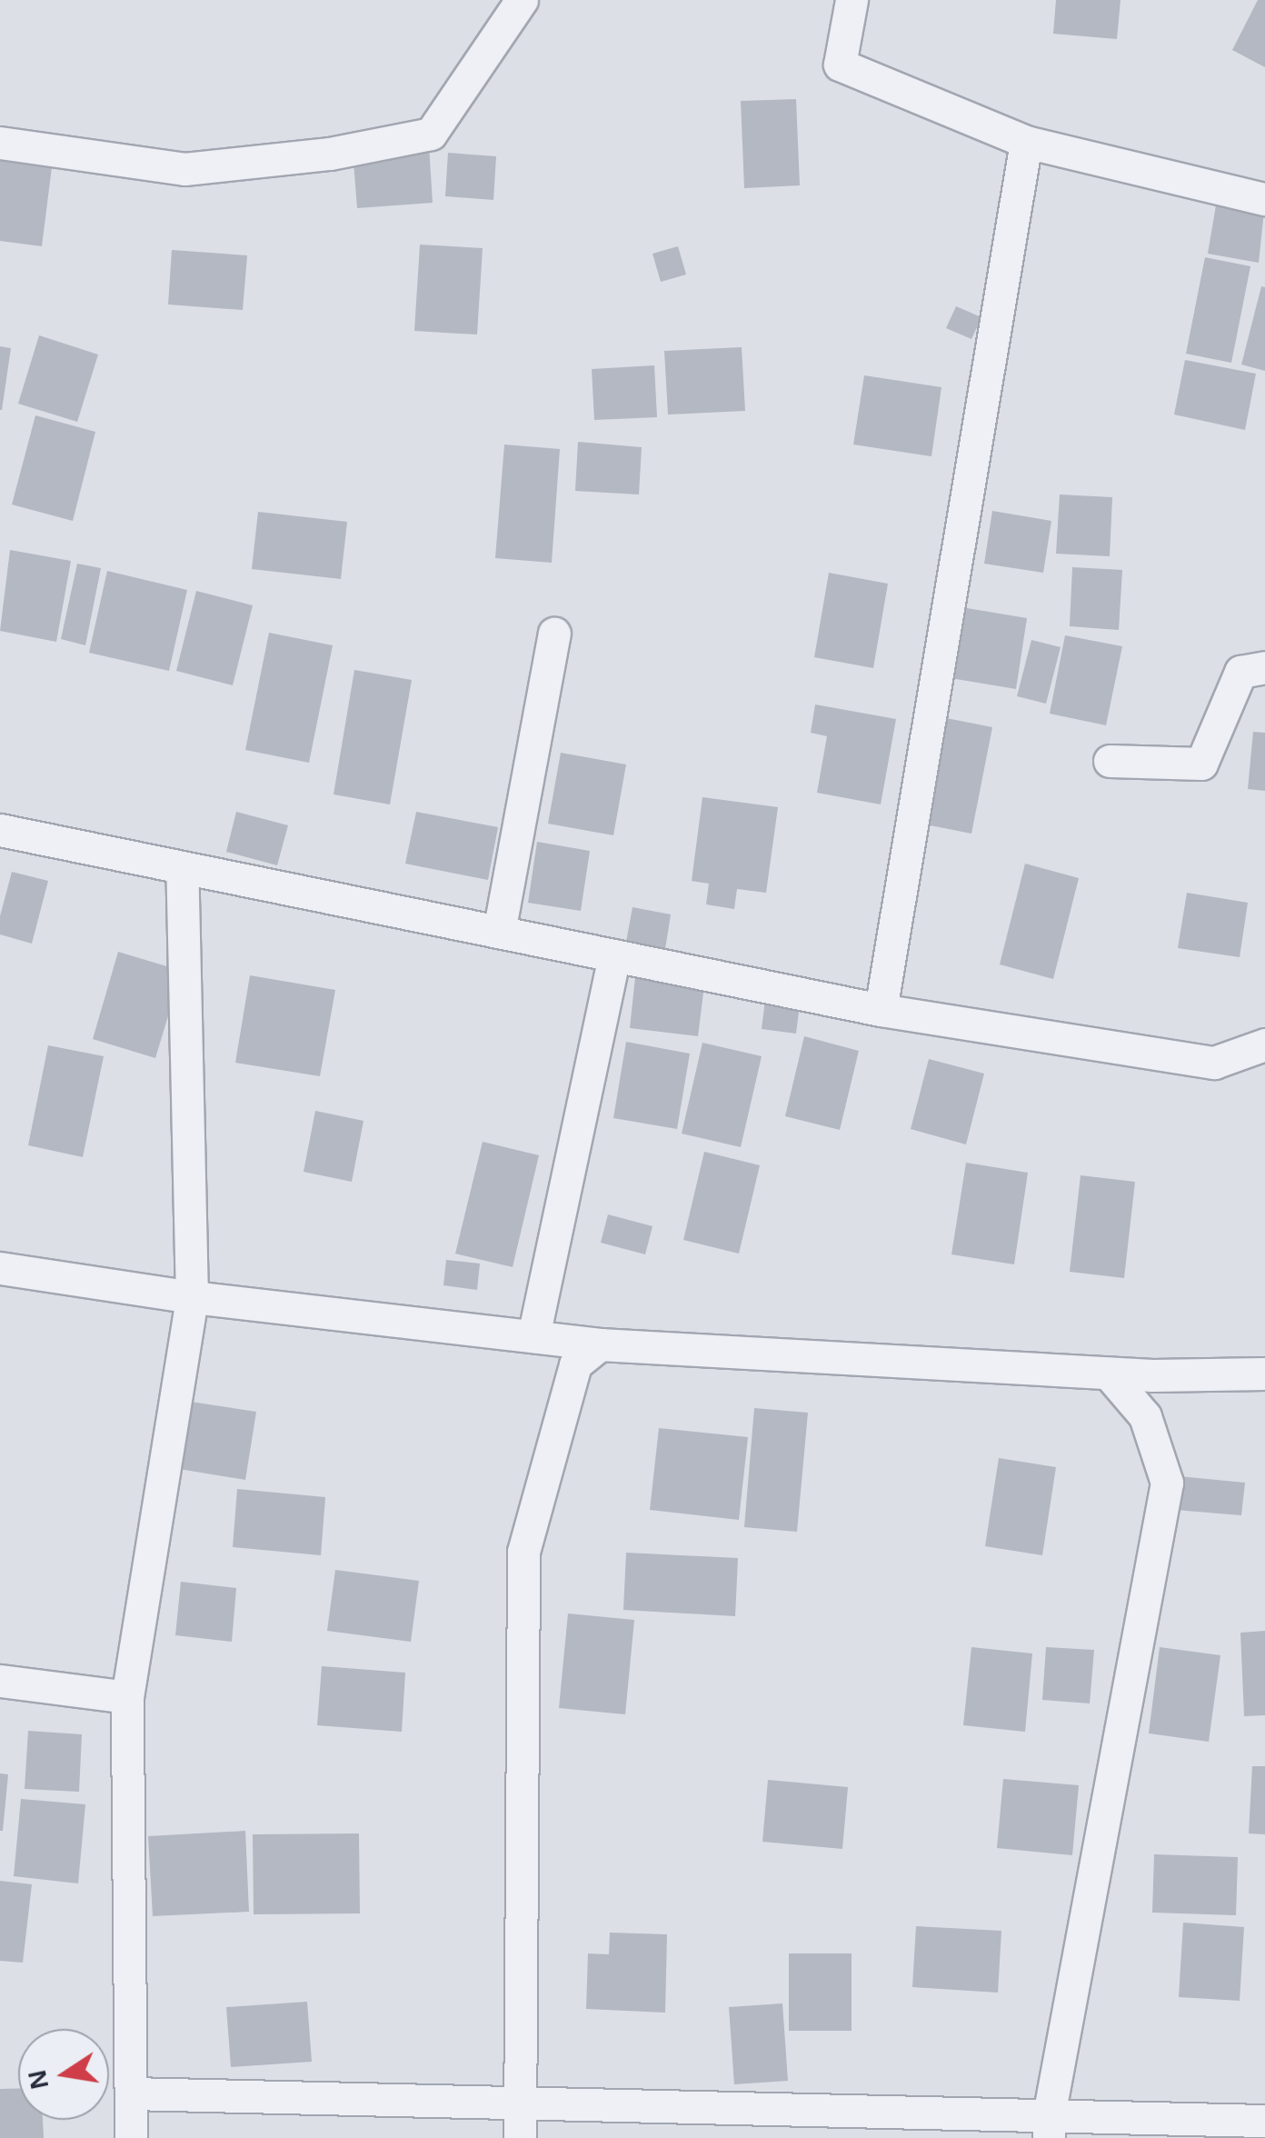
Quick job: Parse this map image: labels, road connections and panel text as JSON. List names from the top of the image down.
{
  "north": "left"
}
